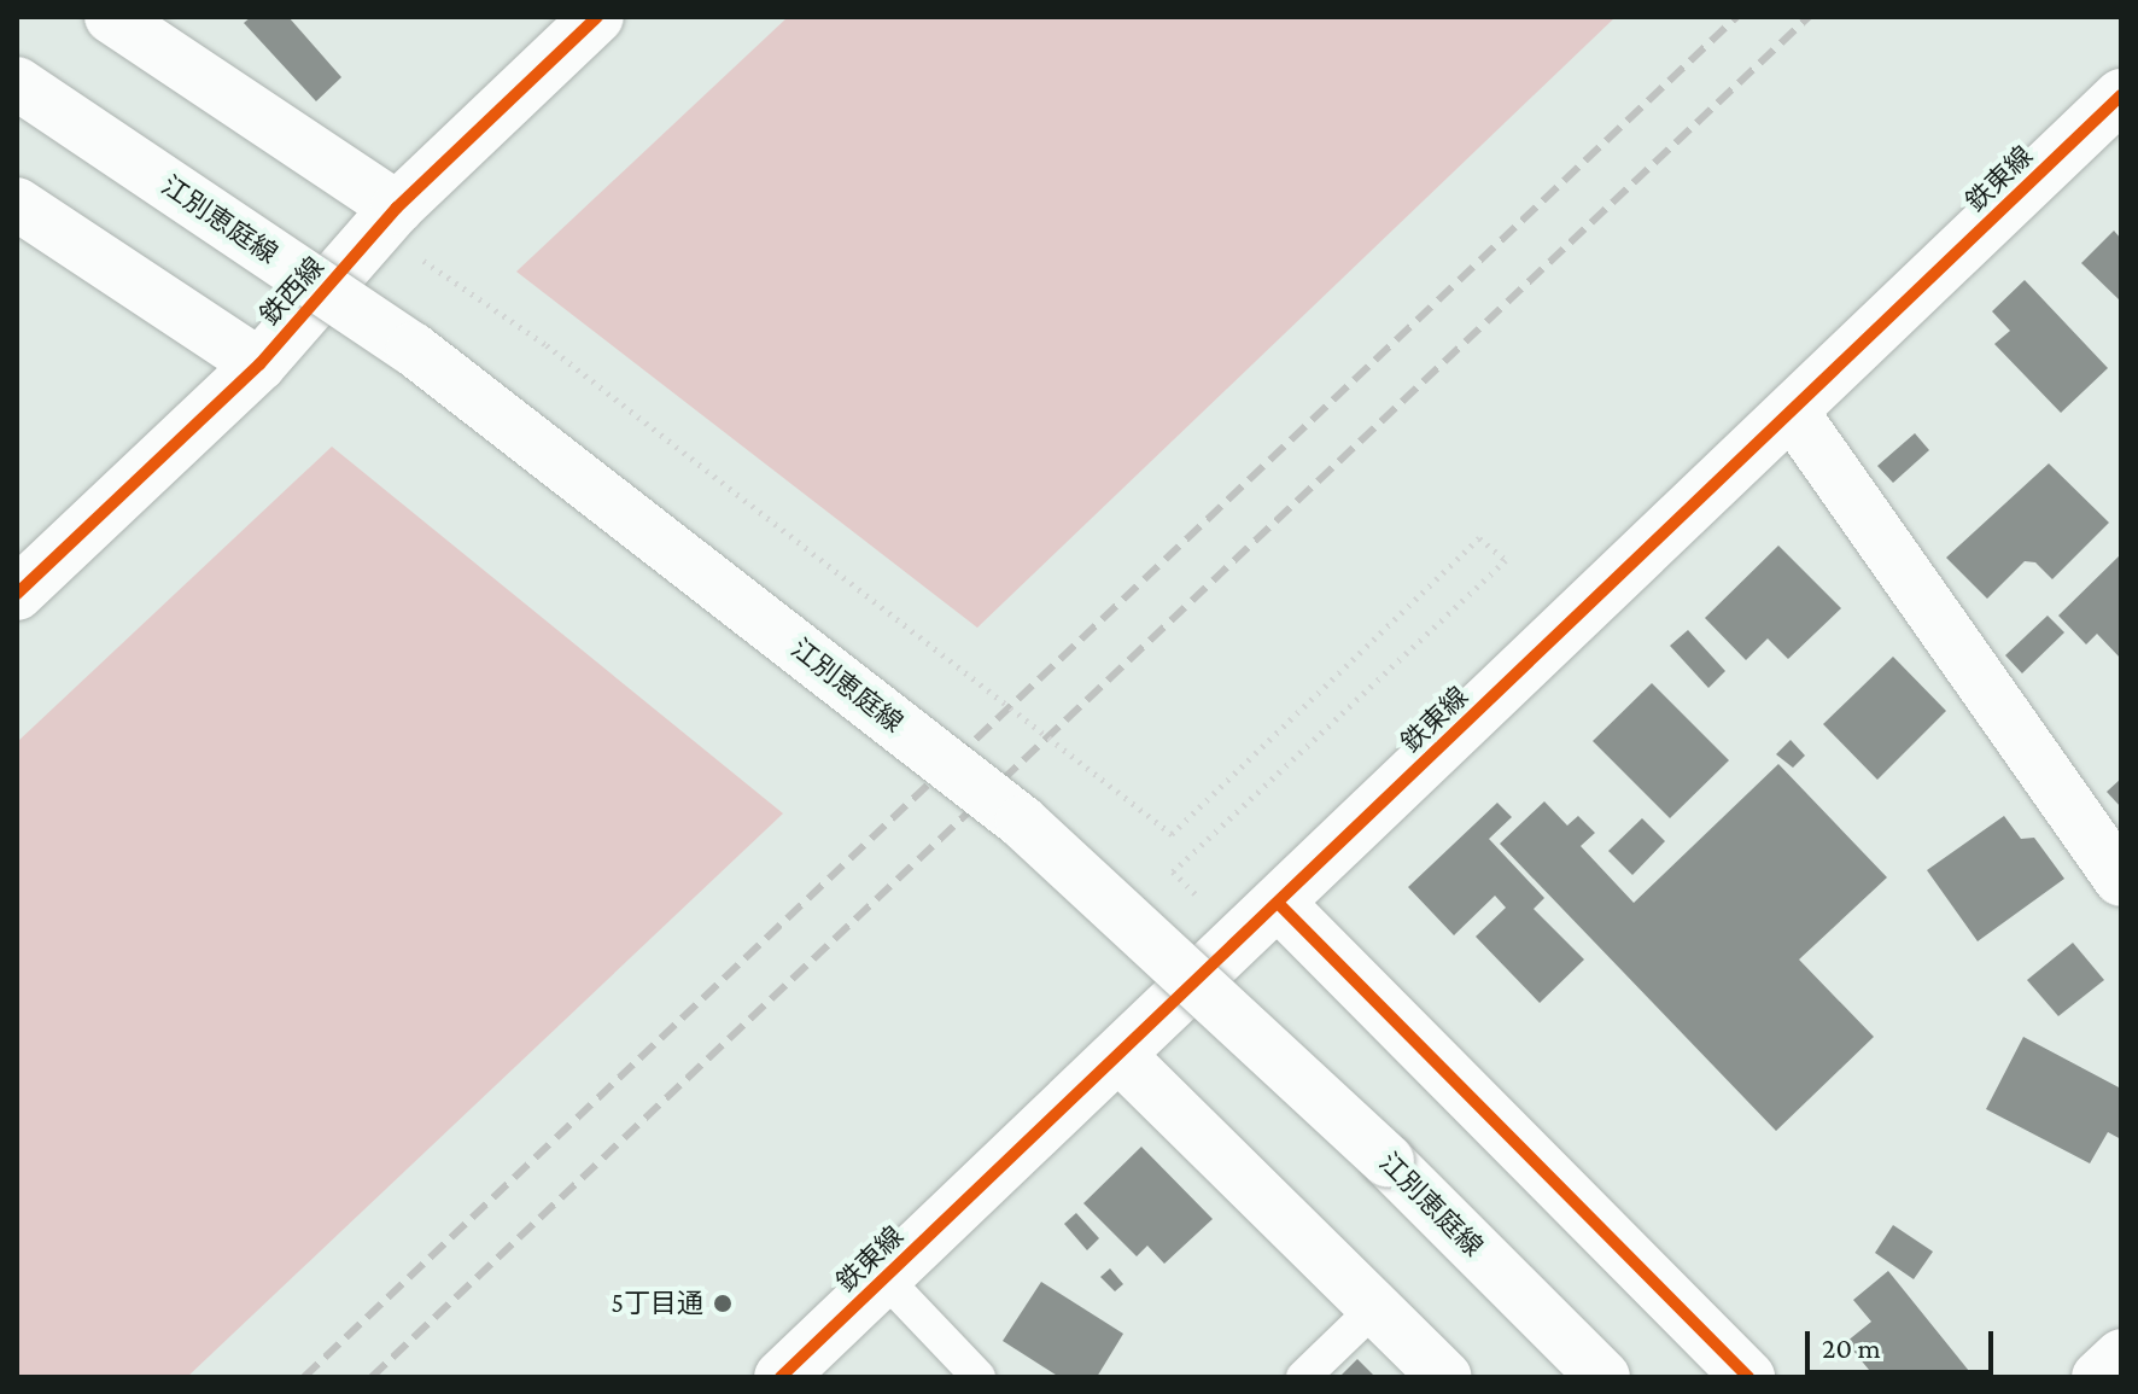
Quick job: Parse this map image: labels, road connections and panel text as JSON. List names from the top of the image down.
{
  "streets": {
    "street": ["鉄東線", "江別恵庭線", "鉄西線"]
  },
  "places": ["5丁目通"],
  "scale_bar": "20 m"
}
